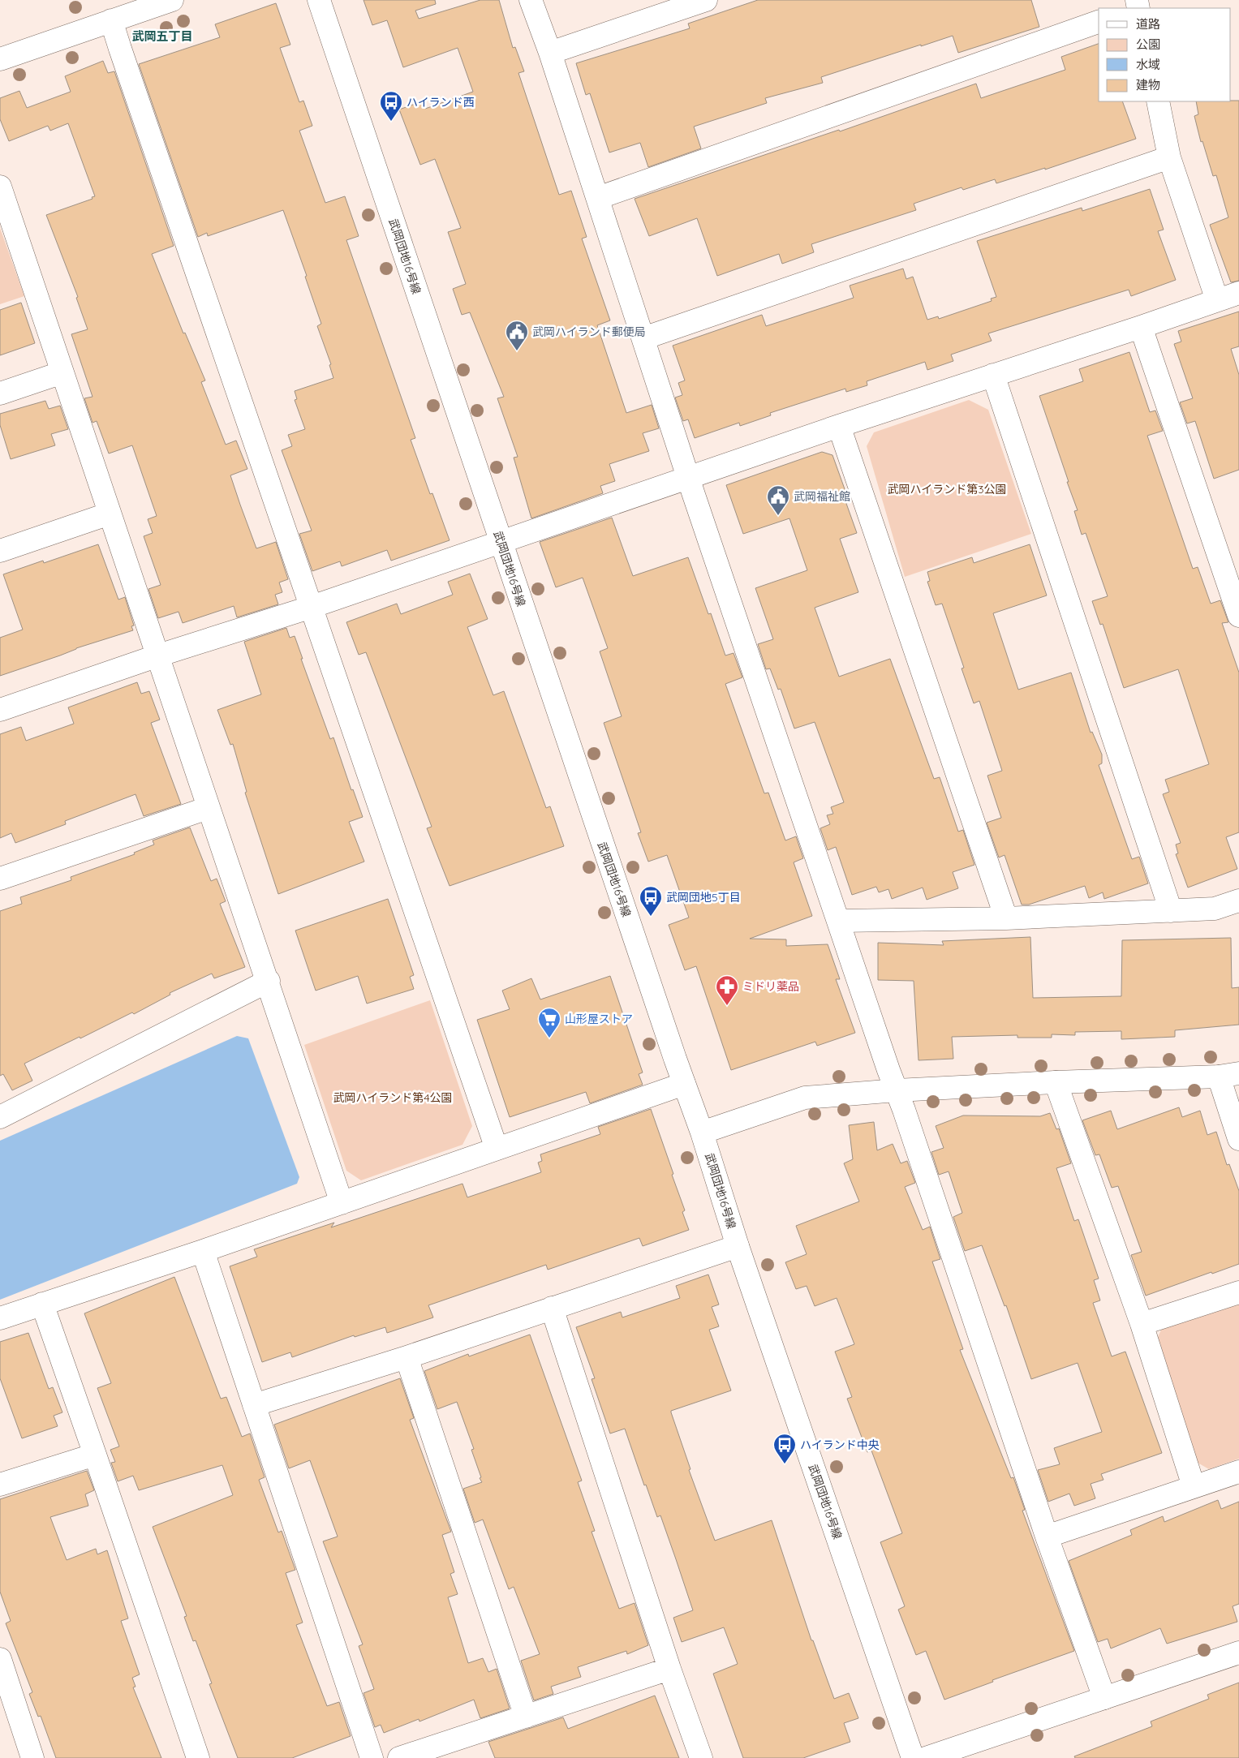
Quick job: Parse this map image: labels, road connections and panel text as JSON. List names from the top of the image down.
{
  "streets": {
    "street": ["武岡団地16号線"]
  },
  "districts": ["武岡五丁目"],
  "parks": ["武岡ハイランド第3公園", "武岡ハイランド第4公園"],
  "places": {
    "bus stop": ["ハイランド西", "武岡団地5丁目", "ハイランド中央"],
    "public building": ["武岡ハイランド郵便局", "武岡福祉館"],
    "pharmacy": ["ミドリ薬品"],
    "supermarket": ["山形屋ストア"]
  },
  "legend": [
    "道路",
    "公園",
    "水域",
    "建物"
  ]
}
